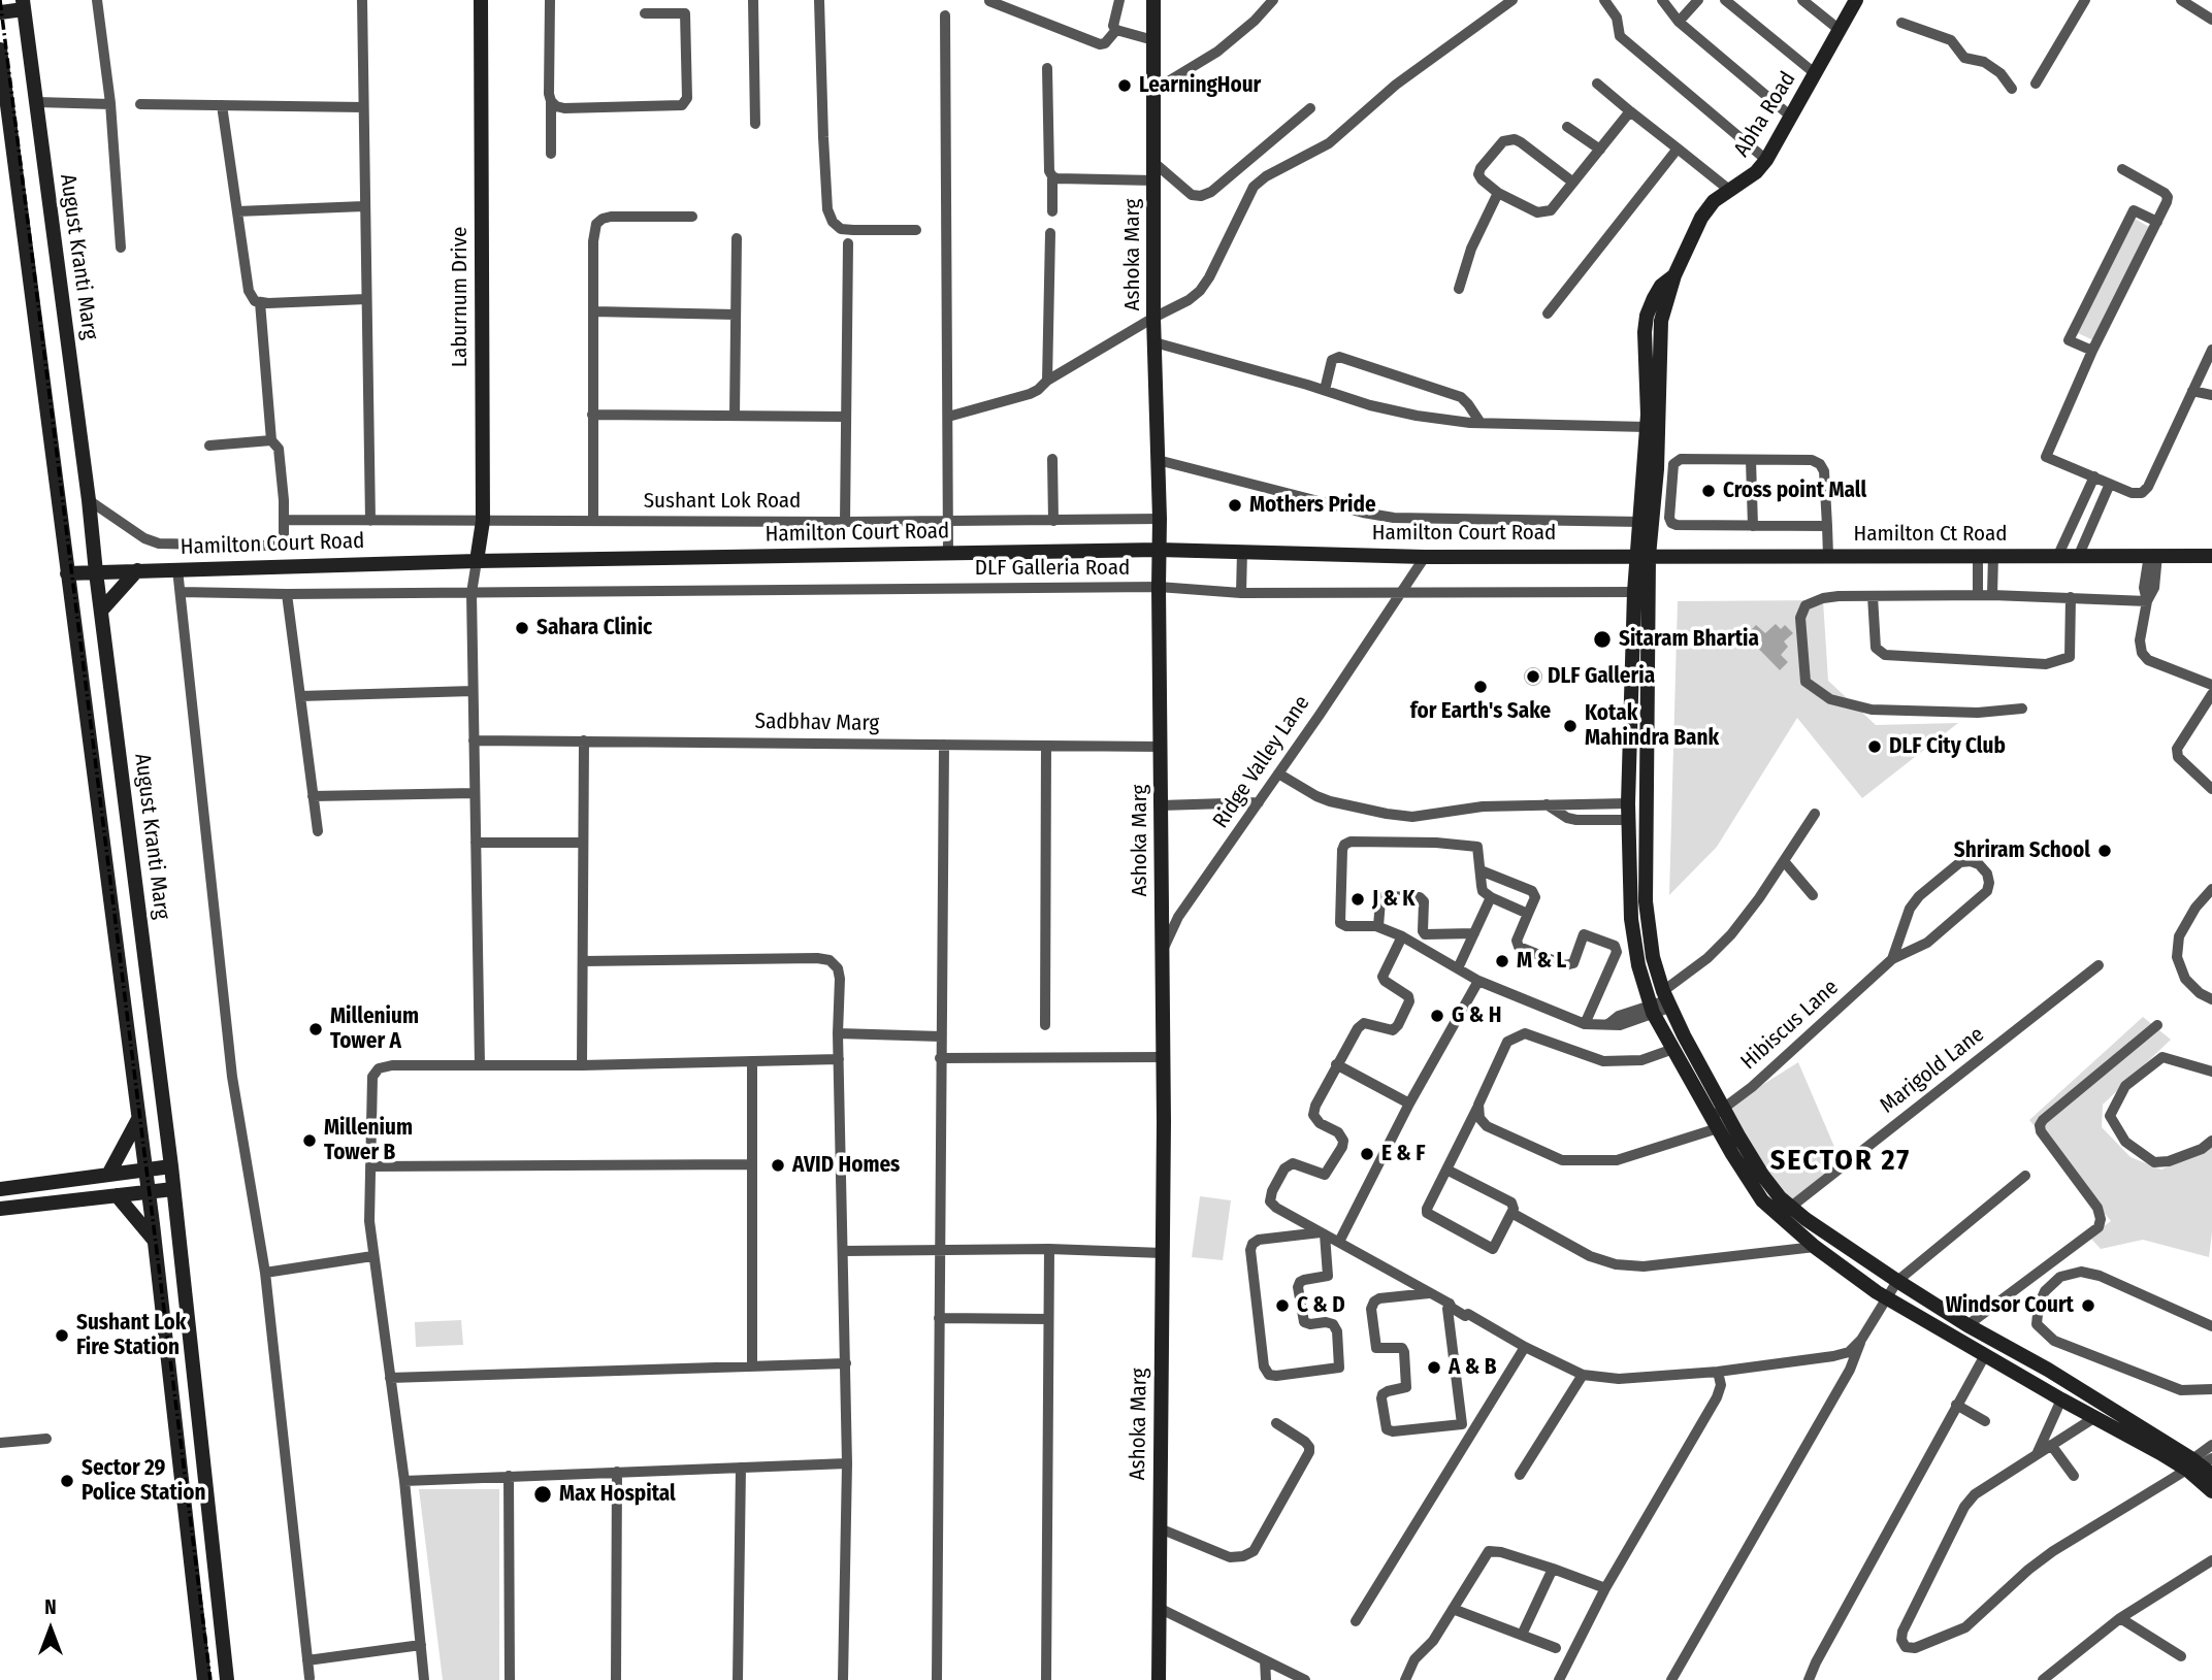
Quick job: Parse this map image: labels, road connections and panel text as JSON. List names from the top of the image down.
{
  "streets": {
    "street": [
      "Abha Road",
      "Ashoka Marg",
      "August Kranti Marg",
      "Laburnum Drive",
      "Sushant Lok Road",
      "Hamilton Court Road",
      "Hamilton Ct Road",
      "DLF Galleria Road",
      "Sadbhav Marg",
      "Ridge Valley Lane",
      "Hibiscus Lane",
      "Marigold Lane"
    ]
  },
  "crossings": [
    ["Abha Road", "Hamilton Court Road"],
    ["Abha Road", "Hamilton Ct Road"],
    ["Ashoka Marg", "Sushant Lok Road"],
    ["Ashoka Marg", "Hamilton Court Road"],
    ["Ashoka Marg", "DLF Galleria Road"],
    ["Ashoka Marg", "Sadbhav Marg"],
    ["Ashoka Marg", "Ridge Valley Lane"],
    ["August Kranti Marg", "Hamilton Court Road"],
    ["Laburnum Drive", "Sushant Lok Road"],
    ["Laburnum Drive", "Hamilton Court Road"],
    ["Laburnum Drive", "DLF Galleria Road"],
    ["Laburnum Drive", "Sadbhav Marg"],
    ["Hamilton Court Road", "Hamilton Ct Road"],
    ["Hamilton Court Road", "Ridge Valley Lane"],
    ["DLF Galleria Road", "Ridge Valley Lane"]
  ],
  "districts": ["SECTOR 27"],
  "places": [
    "LearningHour",
    "Cross point Mall",
    "Mothers Pride",
    "Sahara Clinic",
    "Sitaram Bhartia",
    "DLF Galleria",
    "for Earth's Sake",
    "Kotak Mahindra Bank",
    "DLF City Club",
    "Shriram School",
    "J & K",
    "M & L",
    "G & H",
    "Millenium Tower A",
    "Millenium Tower B",
    "E & F",
    "AVID Homes",
    "C & D",
    "Windsor Court",
    "Sushant Lok Fire Station",
    "A & B",
    "Sector 29 Police Station",
    "Max Hospital"
  ],
  "north": "top"
}
